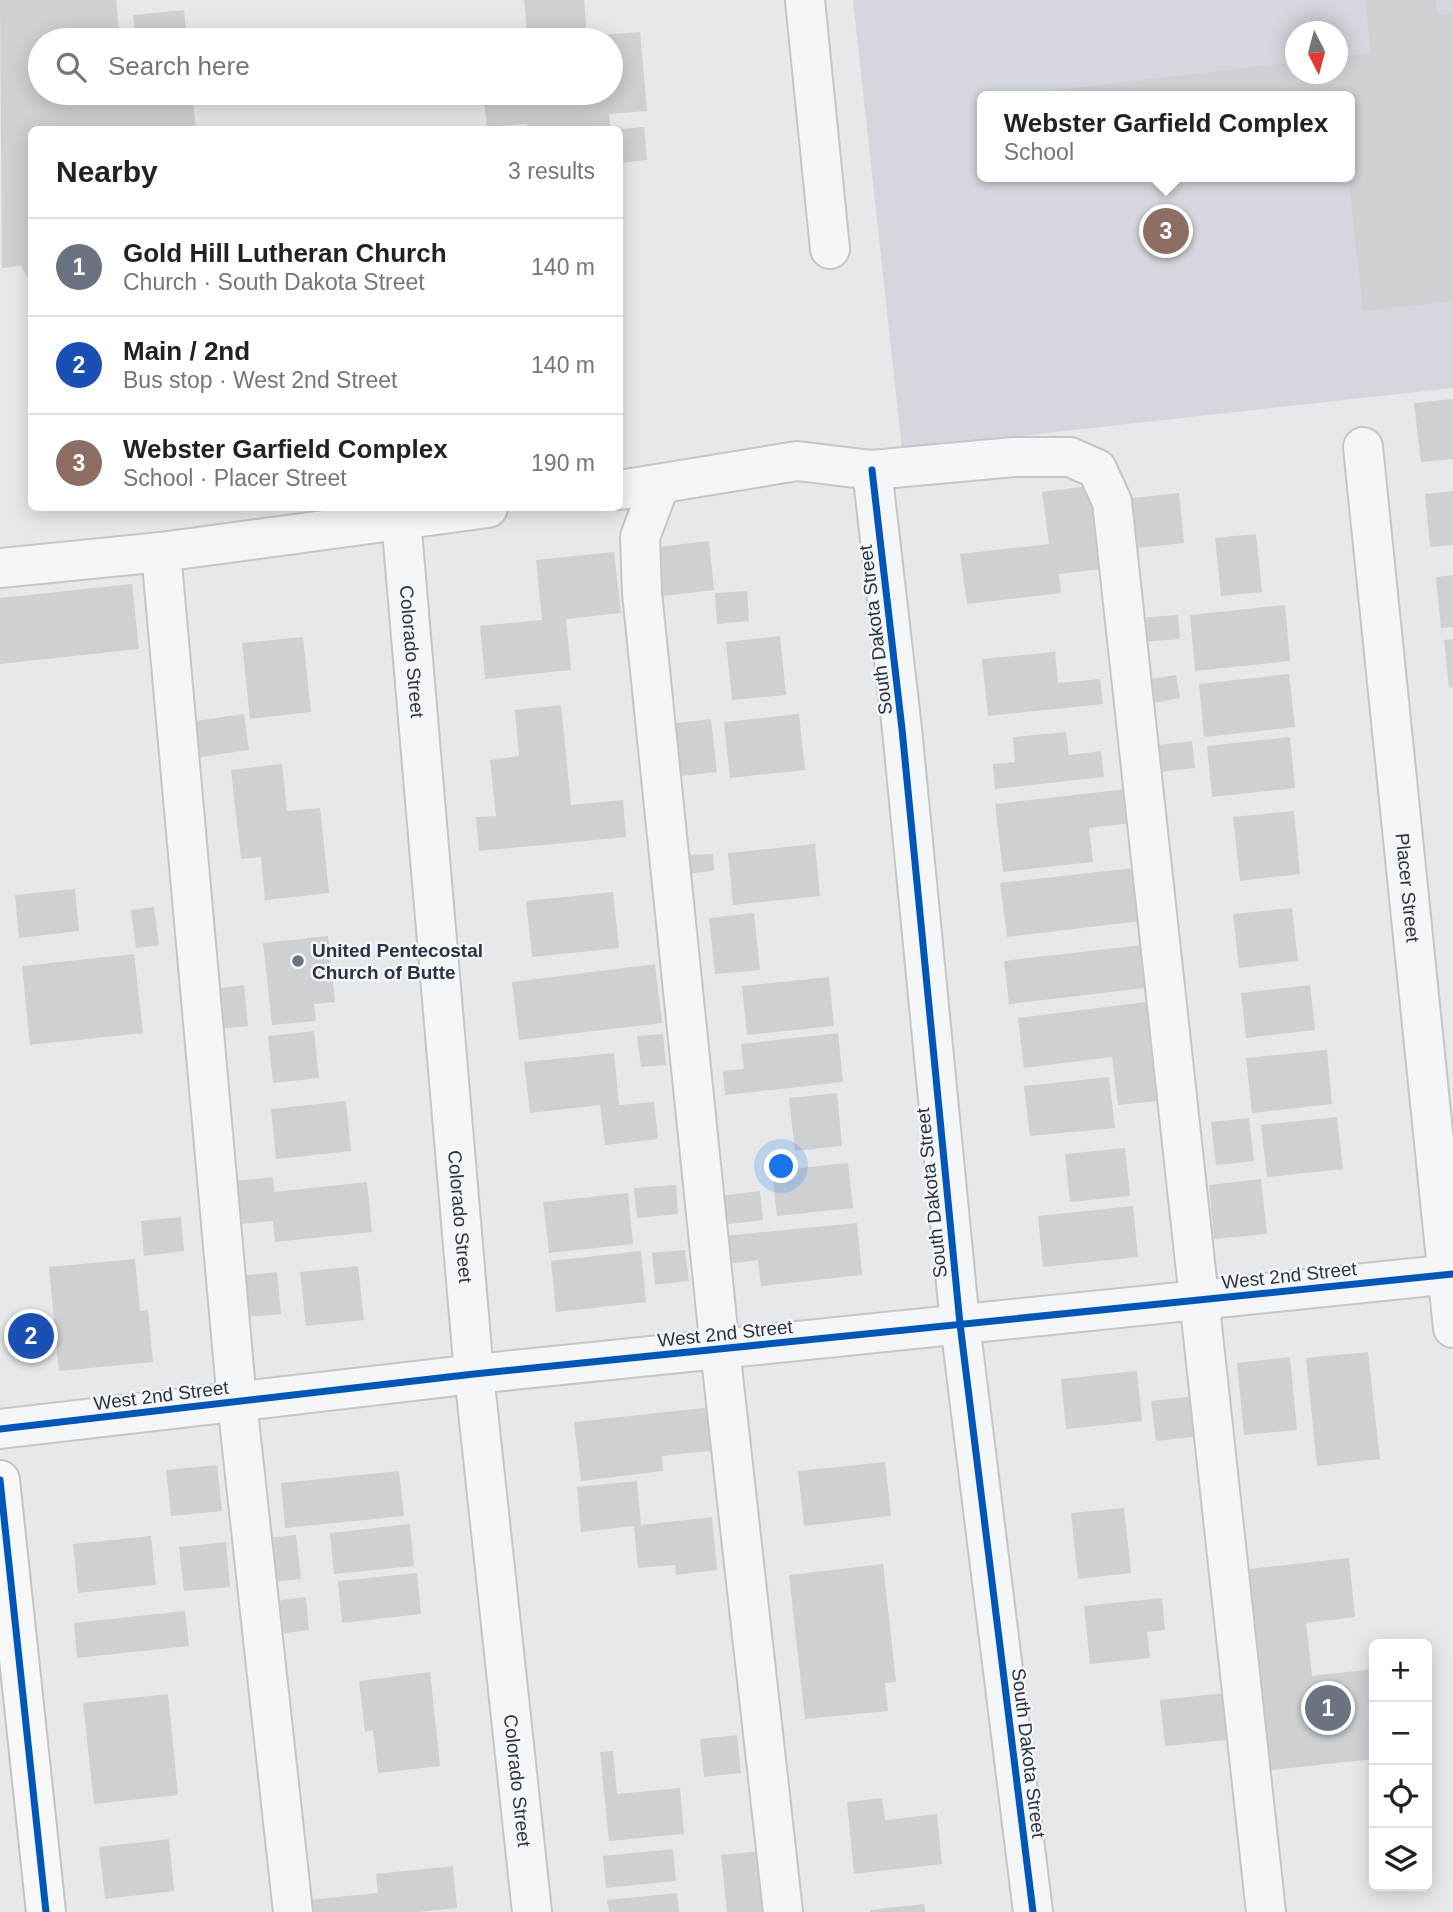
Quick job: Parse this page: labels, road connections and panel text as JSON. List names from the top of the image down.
{
  "streets": {
    "street": [
      "South Dakota Street",
      "Colorado Street",
      "Placer Street",
      "West 2nd Street"
    ]
  },
  "crossings": [
    ["South Dakota Street", "West 2nd Street"],
    ["Colorado Street", "West 2nd Street"],
    ["Placer Street", "West 2nd Street"]
  ],
  "places": ["United Pentecostal Church of Butte"],
  "north": "bottom",
  "page": {
    "search": "Search here",
    "popup": ["Webster Garfield Complex", "School"],
    "heading": ["Nearby", "3 results"],
    "pins": ["3", "2", "1"],
    "list": [
      {
        "mark": "1",
        "name": "Gold Hill Lutheran Church",
        "note": "Church · South Dakota Street",
        "value": "140 m"
      },
      {
        "mark": "2",
        "name": "Main / 2nd",
        "note": "Bus stop · West 2nd Street",
        "value": "140 m"
      },
      {
        "mark": "3",
        "name": "Webster Garfield Complex",
        "note": "School · Placer Street",
        "value": "190 m"
      }
    ],
    "map_buttons": ["+", "−"]
  }
}
